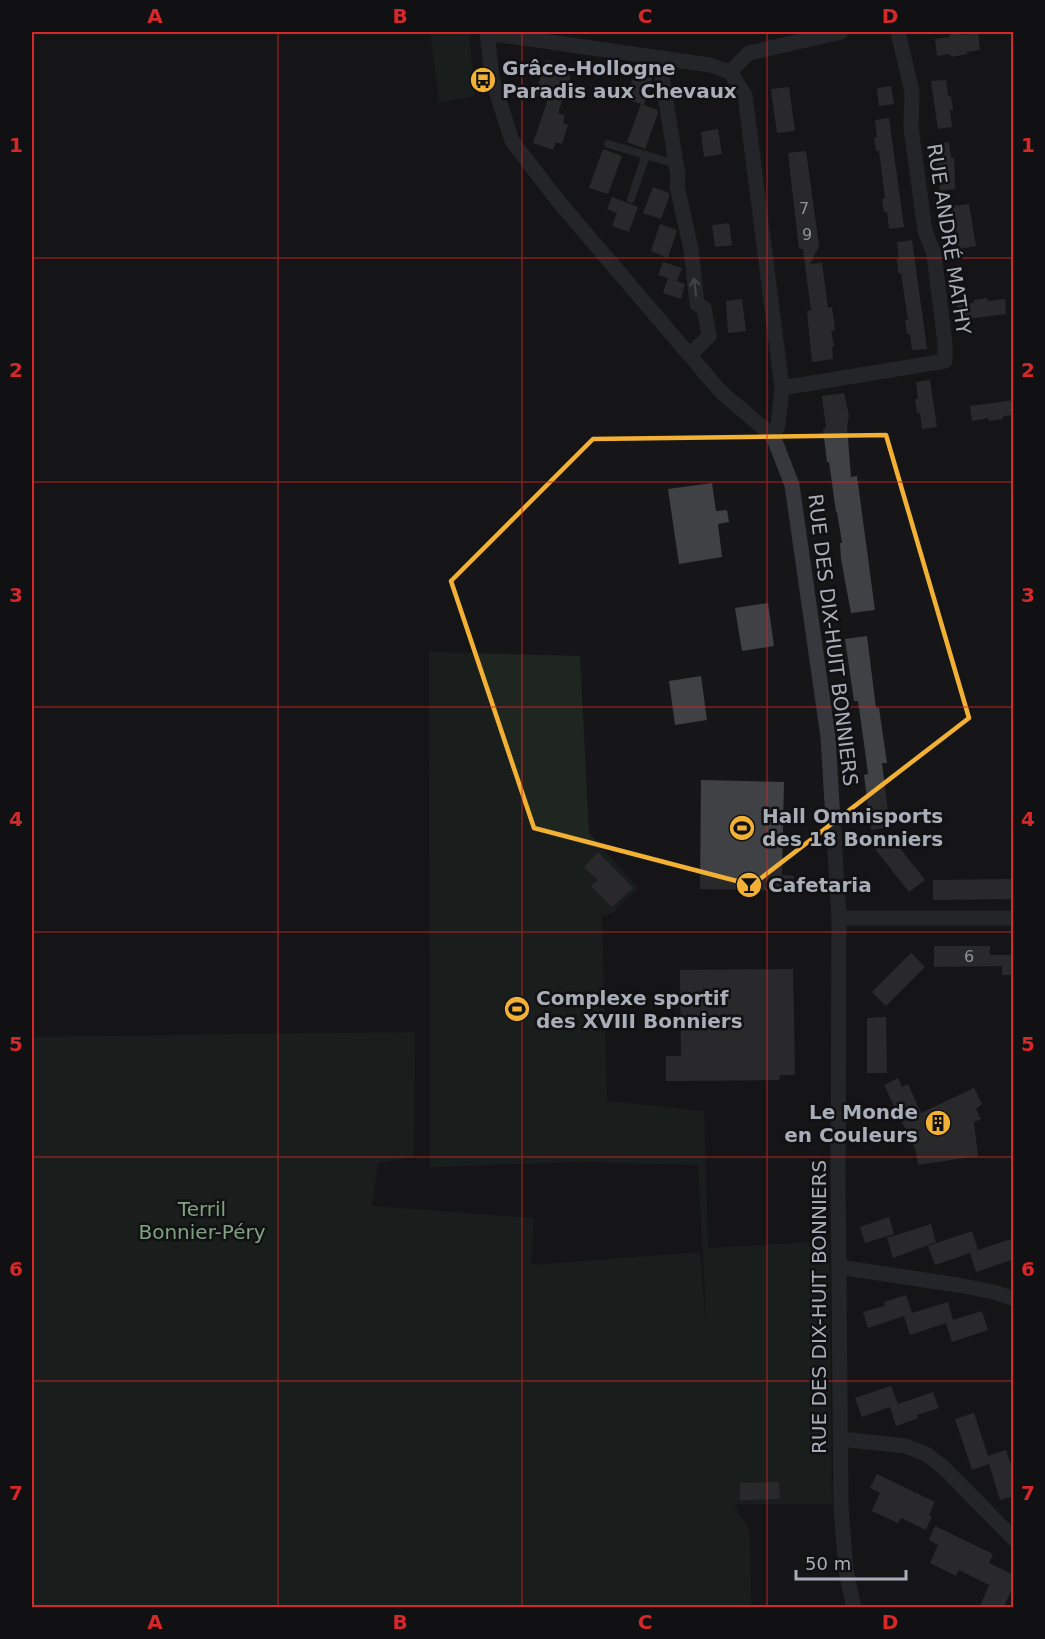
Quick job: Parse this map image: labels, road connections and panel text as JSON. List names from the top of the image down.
{
  "streets": {
    "street": ["RUE ANDRÉ MATHY", "RUE DES DIX-HUIT BONNIERS"]
  },
  "parks": ["Terril Bonnier-Péry"],
  "places": {
    "bus stop": ["Grâce-Hollogne Paradis aux Chevaux"],
    "sports": ["Hall Omnisports des 18 Bonniers", "Complexe sportif des XVIII Bonniers"],
    "bar": ["Cafetaria"],
    "building": ["Le Monde en Couleurs"]
  },
  "house_numbers": ["7", "9", "6"],
  "scale_bar": "50 m",
  "grid": {
    "columns": [
      "A",
      "B",
      "C",
      "D"
    ],
    "rows": [
      "1",
      "2",
      "3",
      "4",
      "5",
      "6",
      "7"
    ]
  }
}
